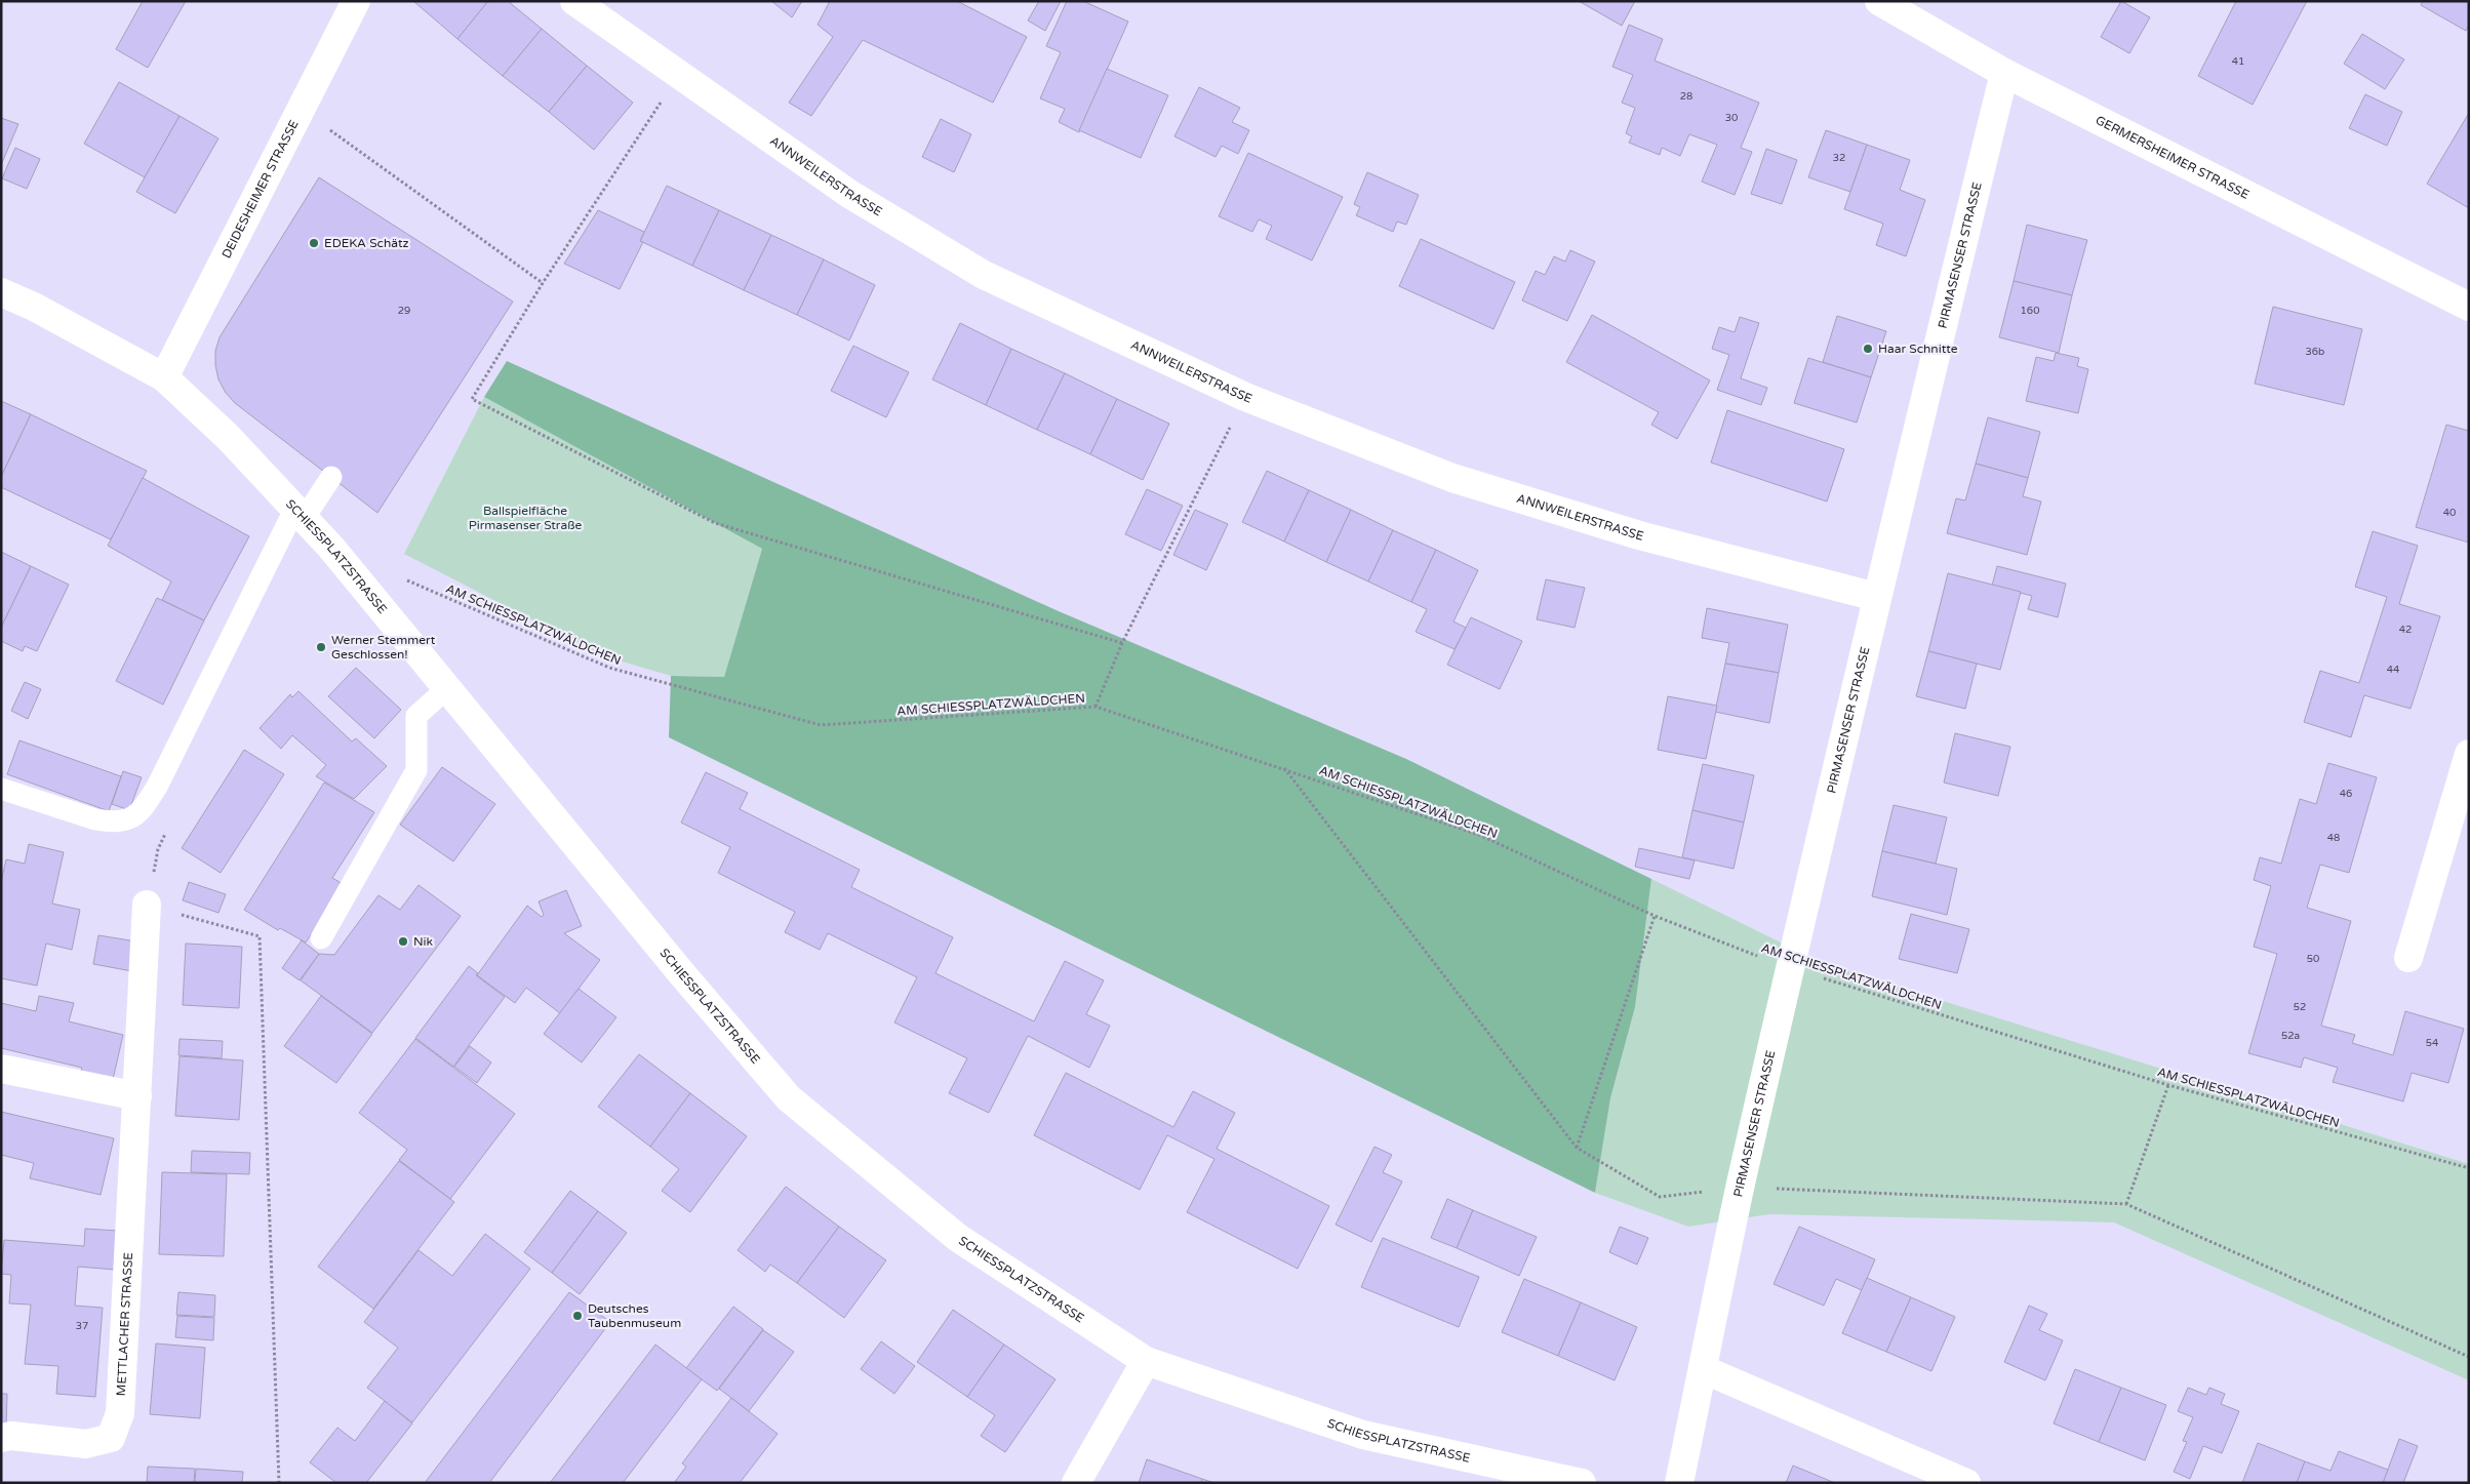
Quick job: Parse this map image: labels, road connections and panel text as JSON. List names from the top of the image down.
{
  "streets": {
    "street": [
      "GERMERSHEIMER STRASSE",
      "ANNWEILERSTRASSE",
      "DEIDESHEIMER STRASSE",
      "PIRMASENSER STRASSE",
      "SCHIESSPLATZSTRASSE",
      "METTLACHER STRASSE"
    ],
    "path": ["AM SCHIESSPLATZWÄLDCHEN"]
  },
  "crossings": [
    ["GERMERSHEIMER STRASSE", "PIRMASENSER STRASSE"],
    ["ANNWEILERSTRASSE", "PIRMASENSER STRASSE"],
    ["DEIDESHEIMER STRASSE", "SCHIESSPLATZSTRASSE"],
    ["PIRMASENSER STRASSE", "AM SCHIESSPLATZWÄLDCHEN"]
  ],
  "parks": ["Ballspielfläche Pirmasenser Straße"],
  "places": [
    "EDEKA Schätz",
    "Haar Schnitte",
    "Werner Stemmert Geschlossen!",
    "Nik",
    "Deutsches Taubenmuseum"
  ],
  "house_numbers": [
    "41",
    "28",
    "30",
    "32",
    "29",
    "160",
    "36b",
    "40",
    "42",
    "44",
    "46",
    "48",
    "50",
    "52",
    "52a",
    "54",
    "37"
  ]
}
